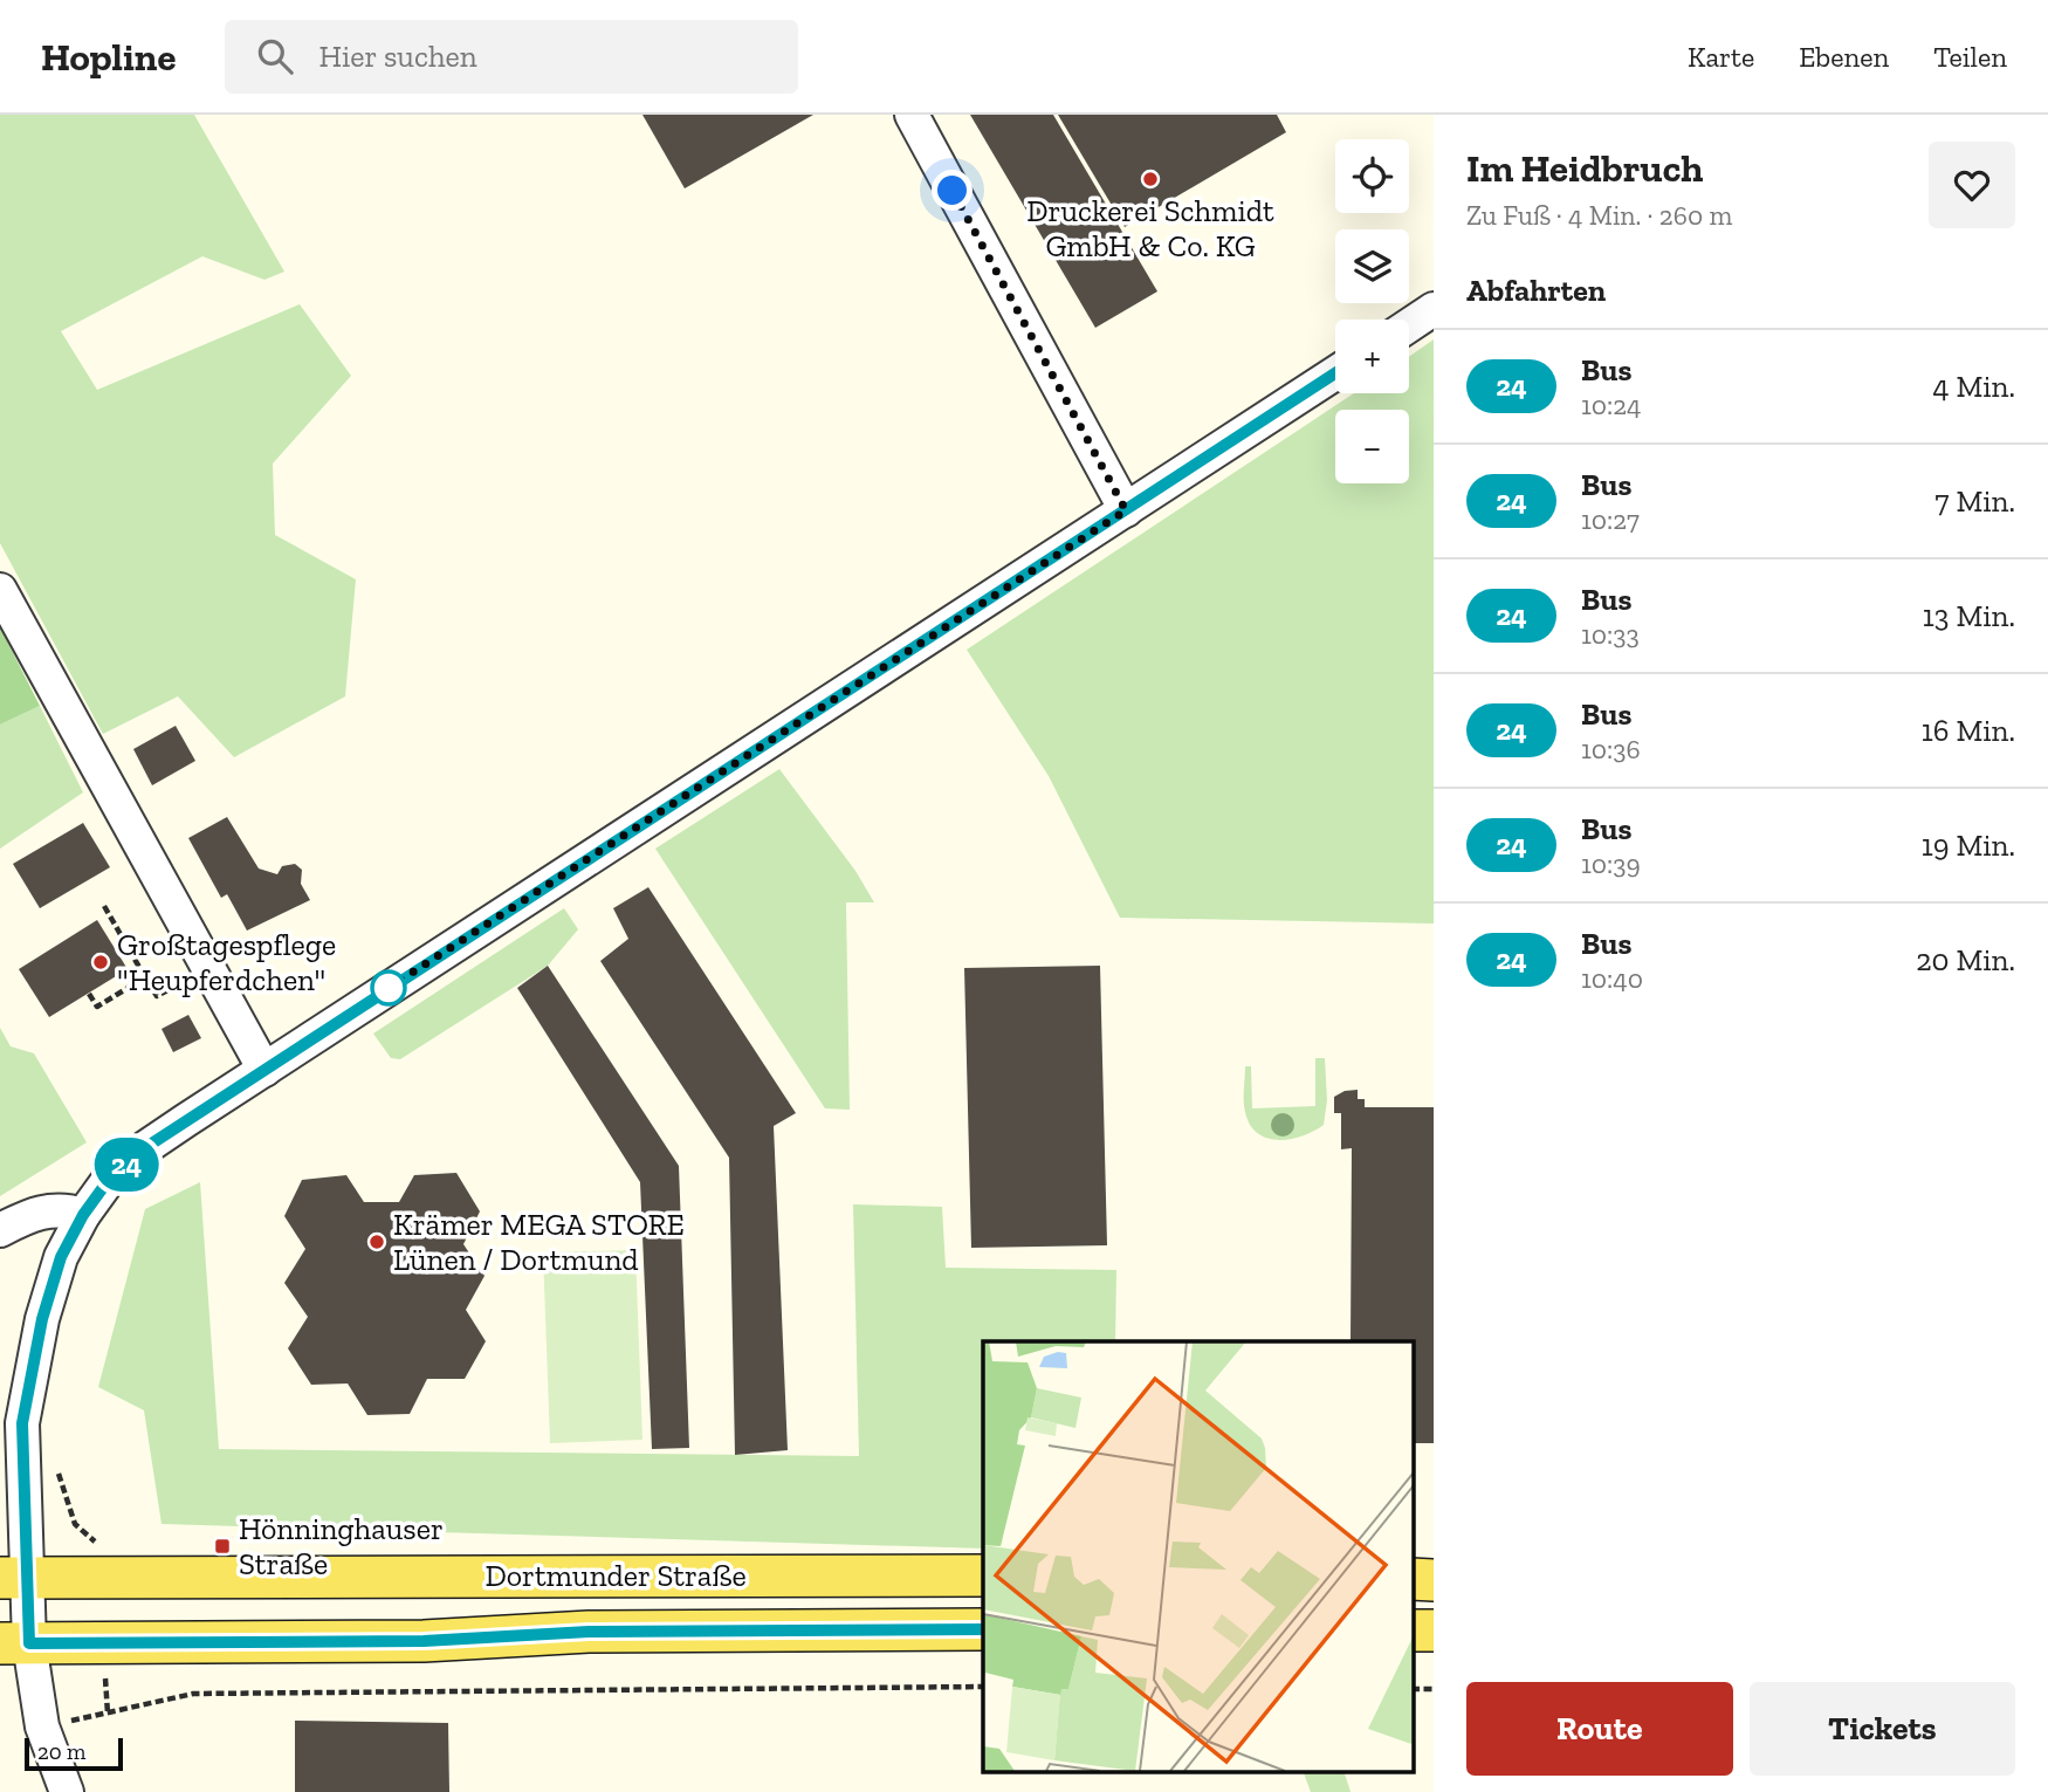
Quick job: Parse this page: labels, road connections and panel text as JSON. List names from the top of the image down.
{
  "streets": {
    "main road": ["Dortmunder Straße"]
  },
  "places": {
    "other": ["Druckerei Schmidt GmbH & Co. KG", "Großtagespflege \"Heupferdchen\"", "Krämer MEGA STORE Lünen / Dortmund"],
    "transit": ["Hönninghauser Straße"]
  },
  "lines": ["bus line 24"],
  "scale_bar": "20 m",
  "page": {
    "header": "Hopline",
    "search": "Hier suchen",
    "nav": ["Karte", "Ebenen", "Teilen"],
    "on_map": "24",
    "heading": [
      ["Im Heidbruch", "Zu Fuß · 4 Min. · 260 m"],
      "Abfahrten"
    ],
    "map_buttons": ["+", "−"],
    "list": [
      {
        "mark": "24",
        "name": "Bus",
        "note": "10:24",
        "value": "4 Min."
      },
      {
        "mark": "24",
        "name": "Bus",
        "note": "10:27",
        "value": "7 Min."
      },
      {
        "mark": "24",
        "name": "Bus",
        "note": "10:33",
        "value": "13 Min."
      },
      {
        "mark": "24",
        "name": "Bus",
        "note": "10:36",
        "value": "16 Min."
      },
      {
        "mark": "24",
        "name": "Bus",
        "note": "10:39",
        "value": "19 Min."
      },
      {
        "mark": "24",
        "name": "Bus",
        "note": "10:40",
        "value": "20 Min."
      }
    ],
    "buttons": ["Route", "Tickets"],
    "scale": "20 m"
  }
}
